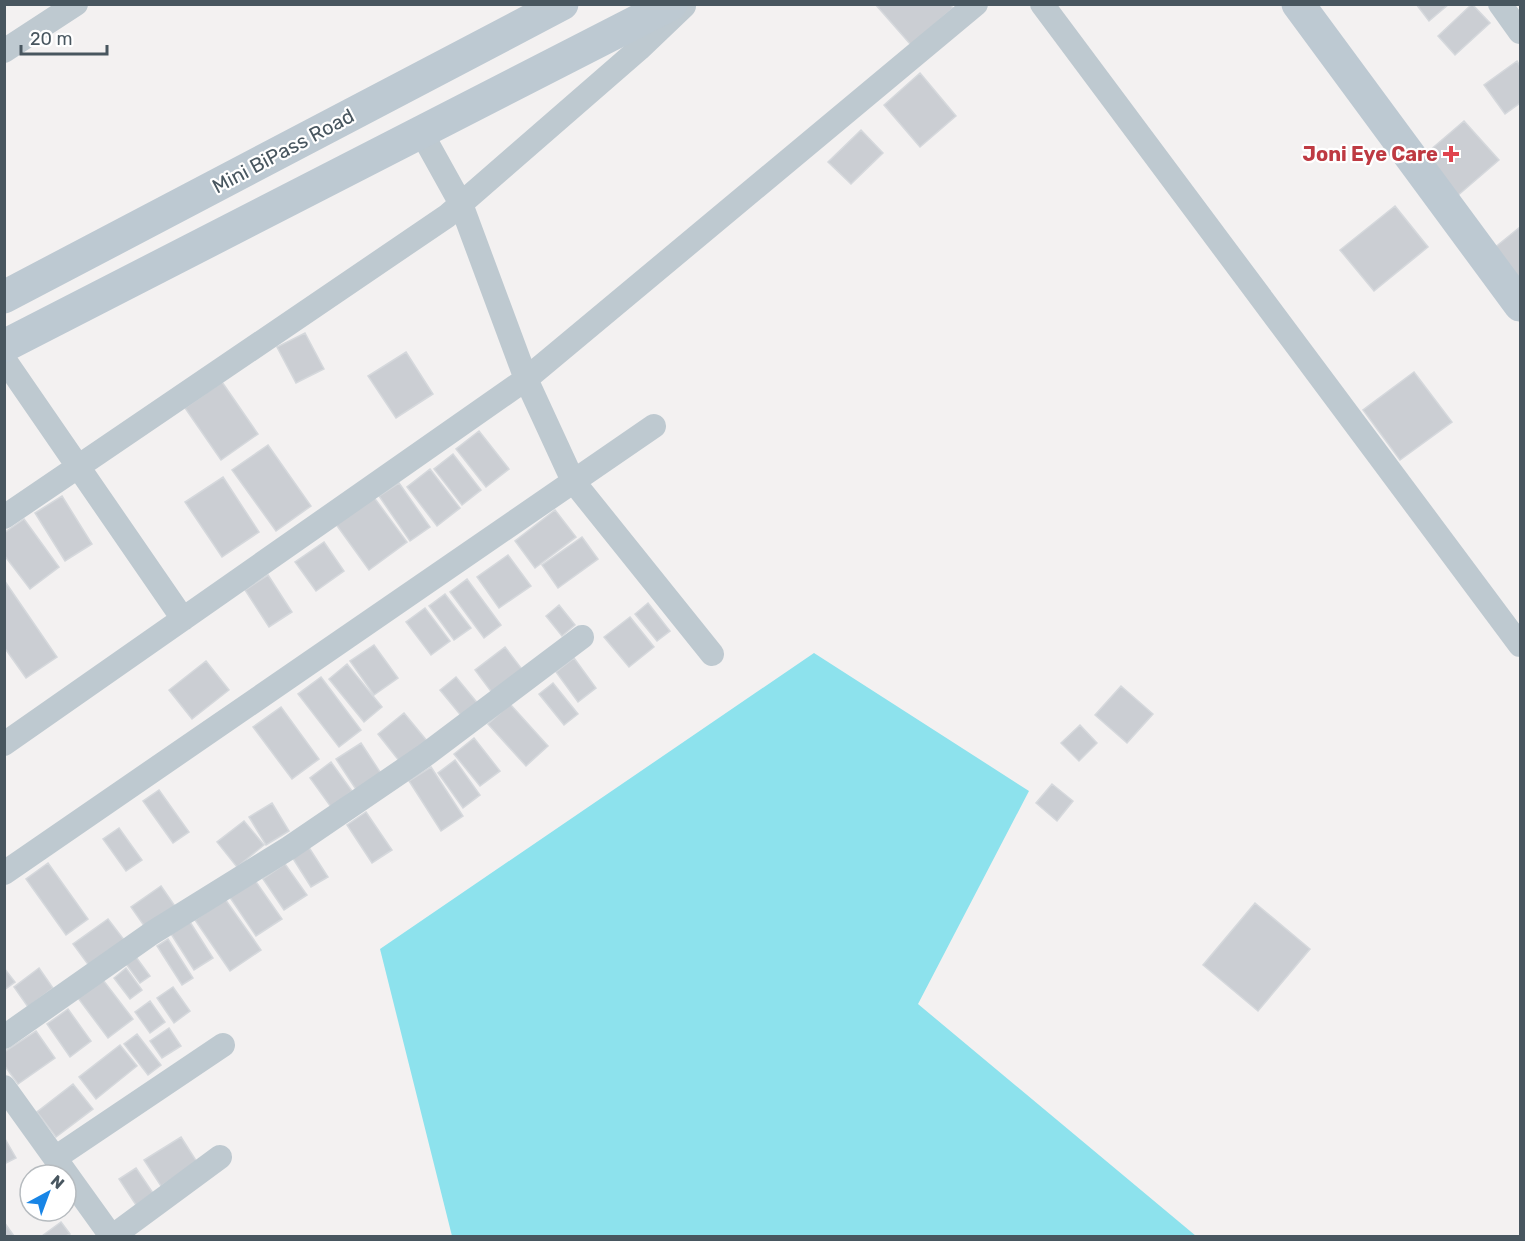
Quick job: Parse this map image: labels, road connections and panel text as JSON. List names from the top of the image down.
{
  "streets": {
    "street": ["Mini BiPass Road"]
  },
  "places": {
    "health": ["Joni Eye Care"]
  },
  "scale_bar": "20 m",
  "north": "top right"
}
